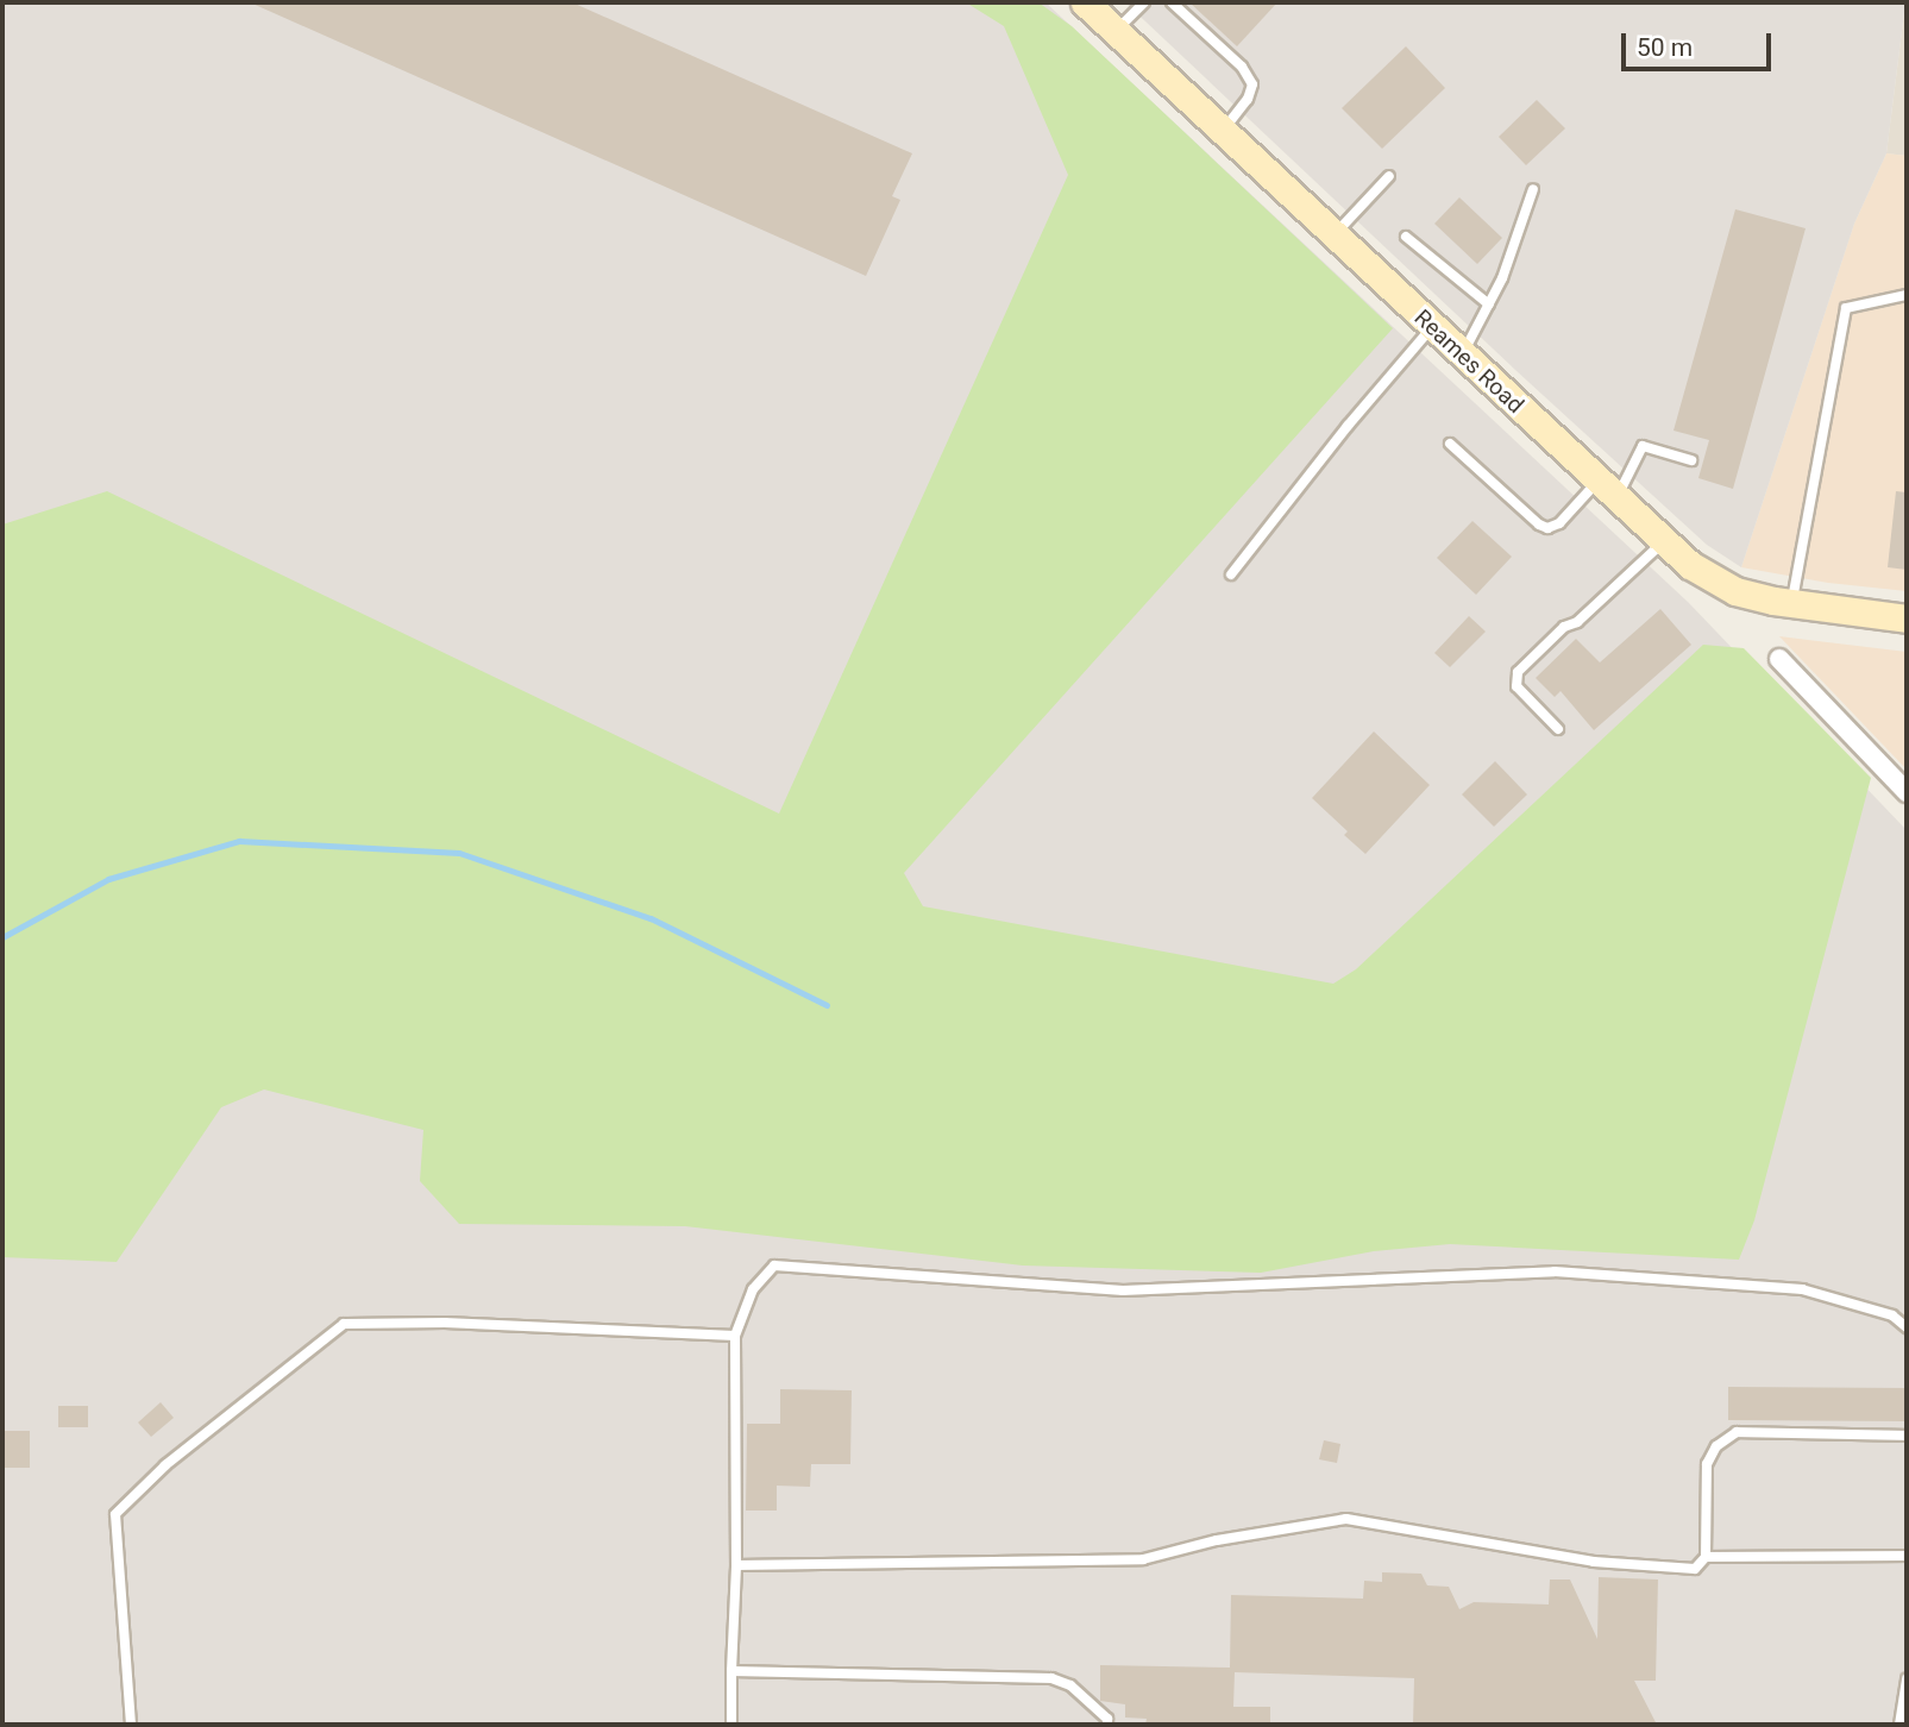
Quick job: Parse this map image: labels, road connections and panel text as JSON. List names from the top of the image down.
{
  "streets": {
    "main road": ["Reames Road"]
  },
  "scale_bar": "50 m"
}
